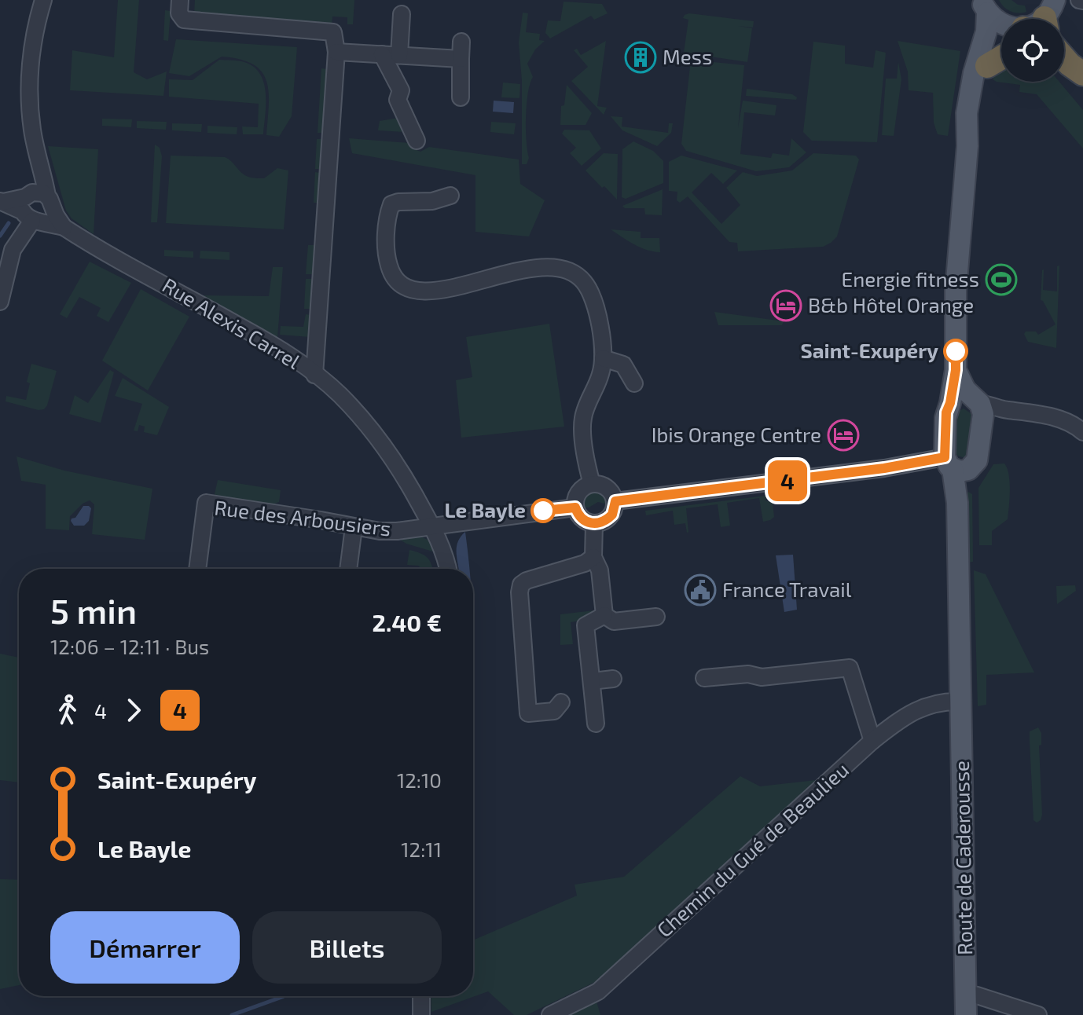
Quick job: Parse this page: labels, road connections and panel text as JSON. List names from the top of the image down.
{
  "streets": {
    "main road": ["Route de Caderousse"],
    "street": ["Rue Alexis Carrel", "Rue des Arbousiers", "Chemin du Gué de Beaulieu"]
  },
  "crossings": [
    ["Rue Alexis Carrel", "Rue des Arbousiers"],
    ["Chemin du Gué de Beaulieu", "Route de Caderousse"]
  ],
  "places": {
    "building": ["Mess"],
    "sports": ["Energie fitness"],
    "hotel": ["B&b Hôtel Orange", "Ibis Orange Centre"],
    "other": ["Saint-Exupéry", "Le Bayle"],
    "public building": ["France Travail"]
  },
  "lines": ["bus line 4"],
  "page": {
    "on_map": "4",
    "heading": ["5 min", "12:06 – 12:11 · Bus", "2.40 €"],
    "legs": ["4", "4"],
    "list": [
      {
        "name": "Saint-Exupéry",
        "value": "12:10"
      },
      {
        "name": "Le Bayle",
        "value": "12:11"
      }
    ],
    "buttons": ["Démarrer", "Billets"]
  }
}
